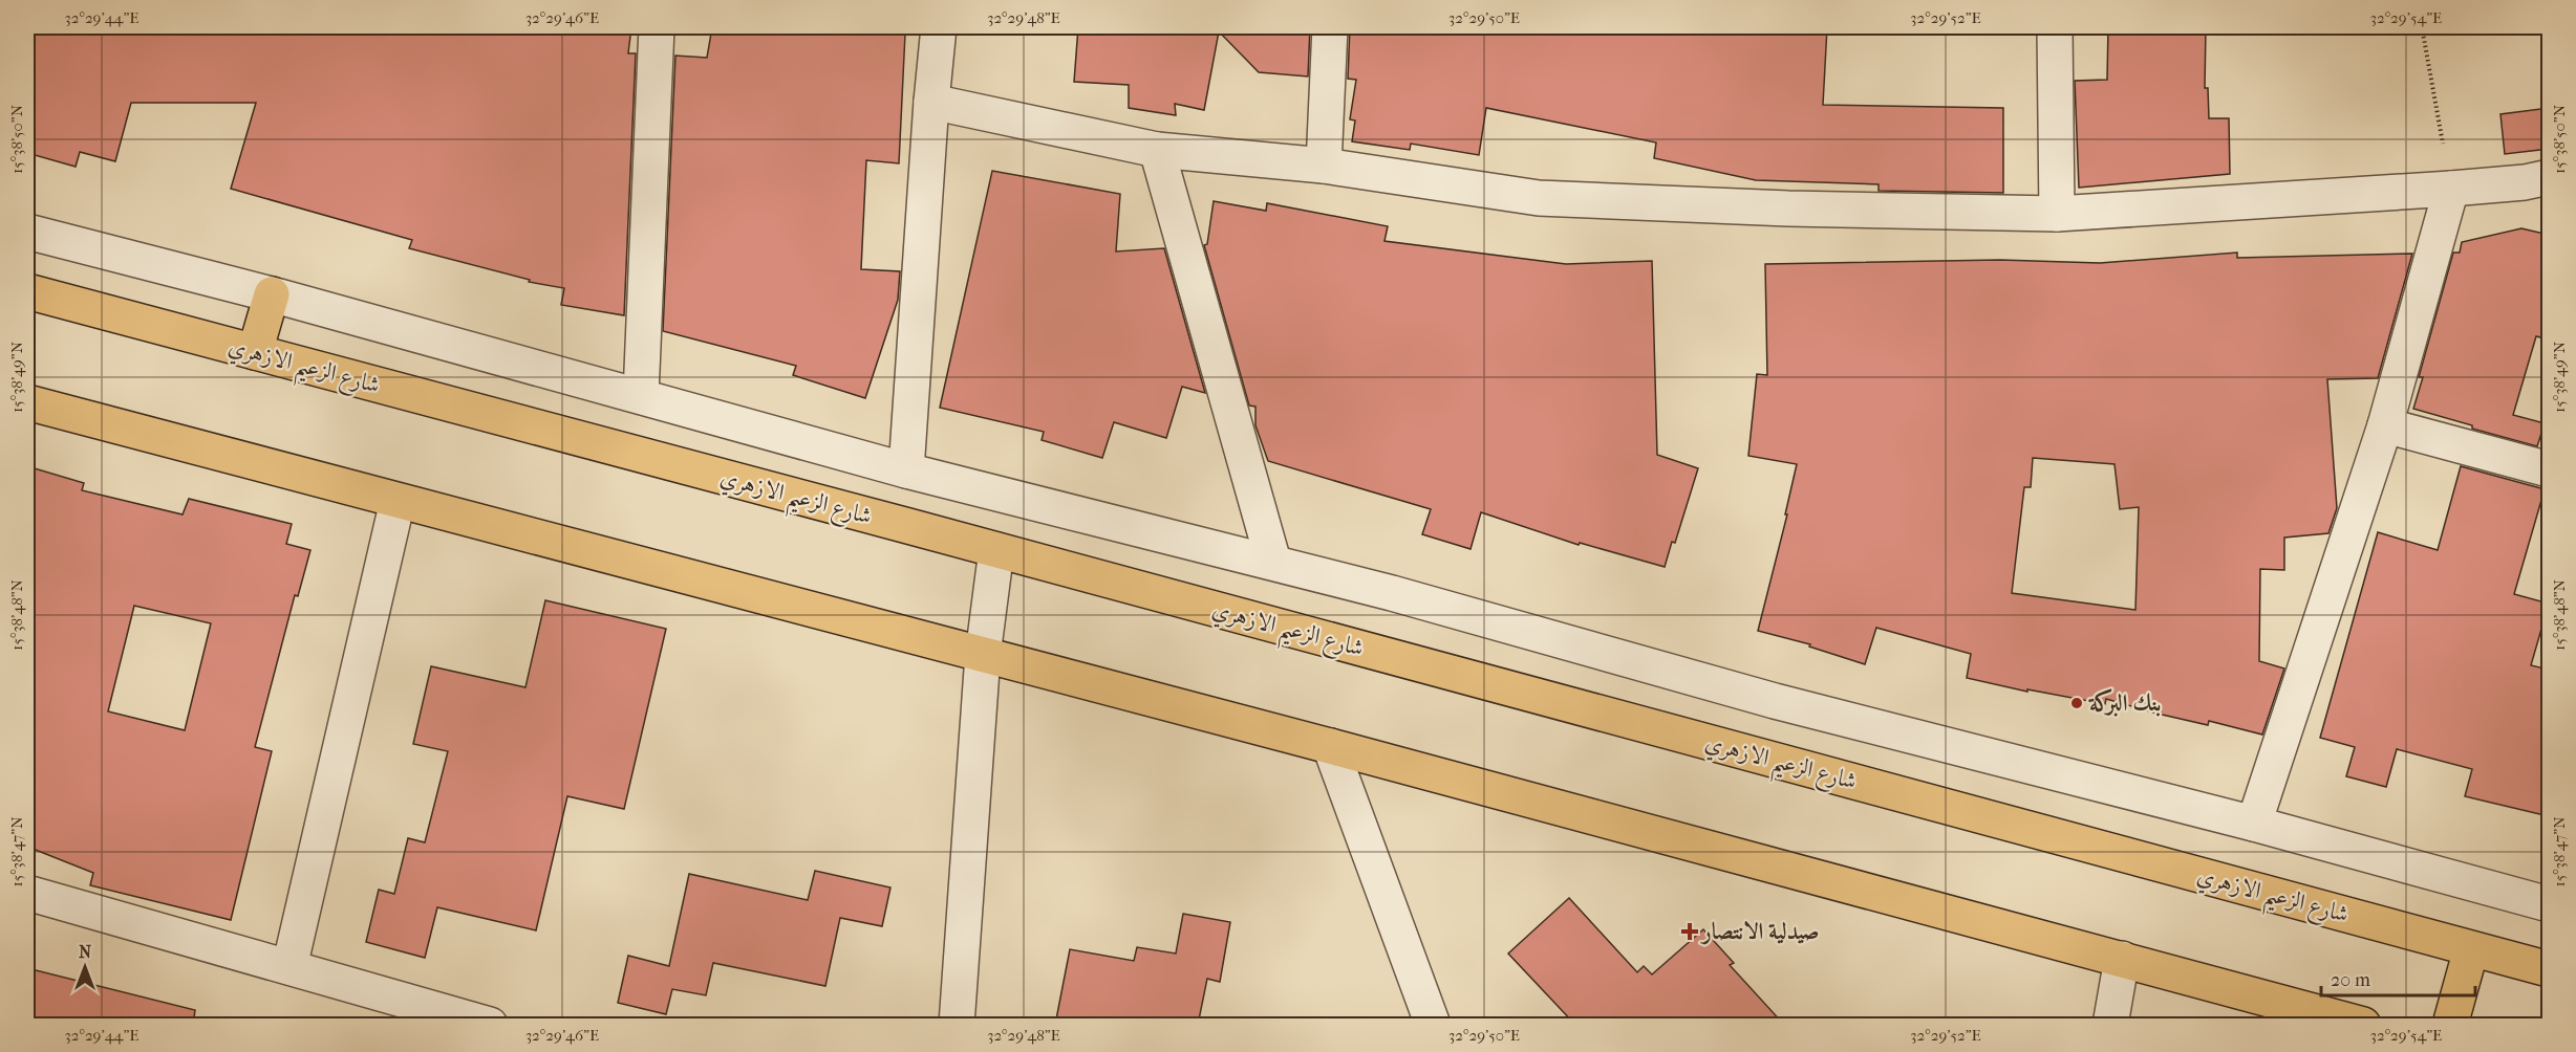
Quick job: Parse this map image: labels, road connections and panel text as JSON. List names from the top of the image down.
{
  "streets": {
    "main road": ["شارع الزعيم الازهري"]
  },
  "places": {
    "other": ["بنك البركة"],
    "health": ["صيدلية الانتصار"]
  },
  "scale_bar": "20 m",
  "north": "top",
  "coordinates": [
    "32°29'44\"E",
    "32°29'46\"E",
    "32°29'48\"E",
    "32°29'50\"E",
    "32°29'52\"E",
    "32°29'54\"E",
    "15°38'50\"N",
    "15°38'49\"N",
    "15°38'48\"N",
    "15°38'47\"N"
  ]
}
